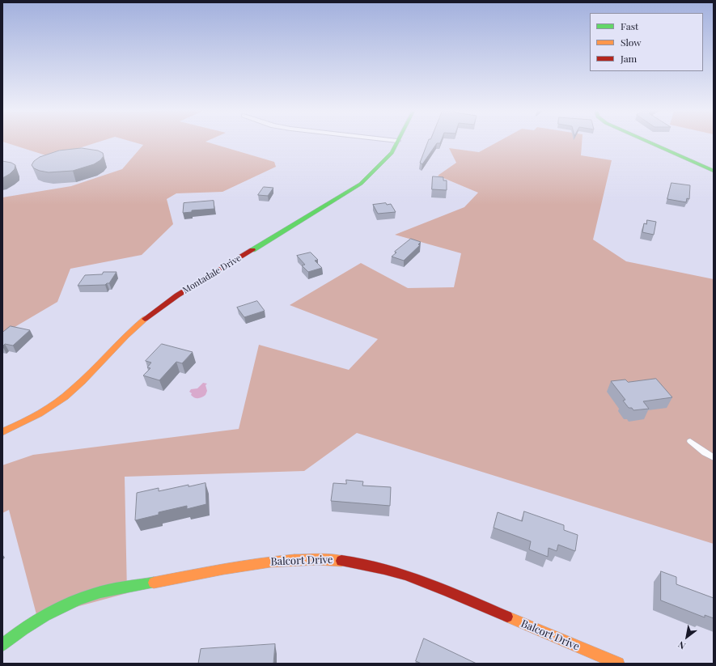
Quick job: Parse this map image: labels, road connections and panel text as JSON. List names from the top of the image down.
{
  "streets": {
    "street": ["Montadale Drive", "Balcort Drive"]
  },
  "legend": ["Fast", "Slow", "Jam"],
  "north": "bottom left"
}
